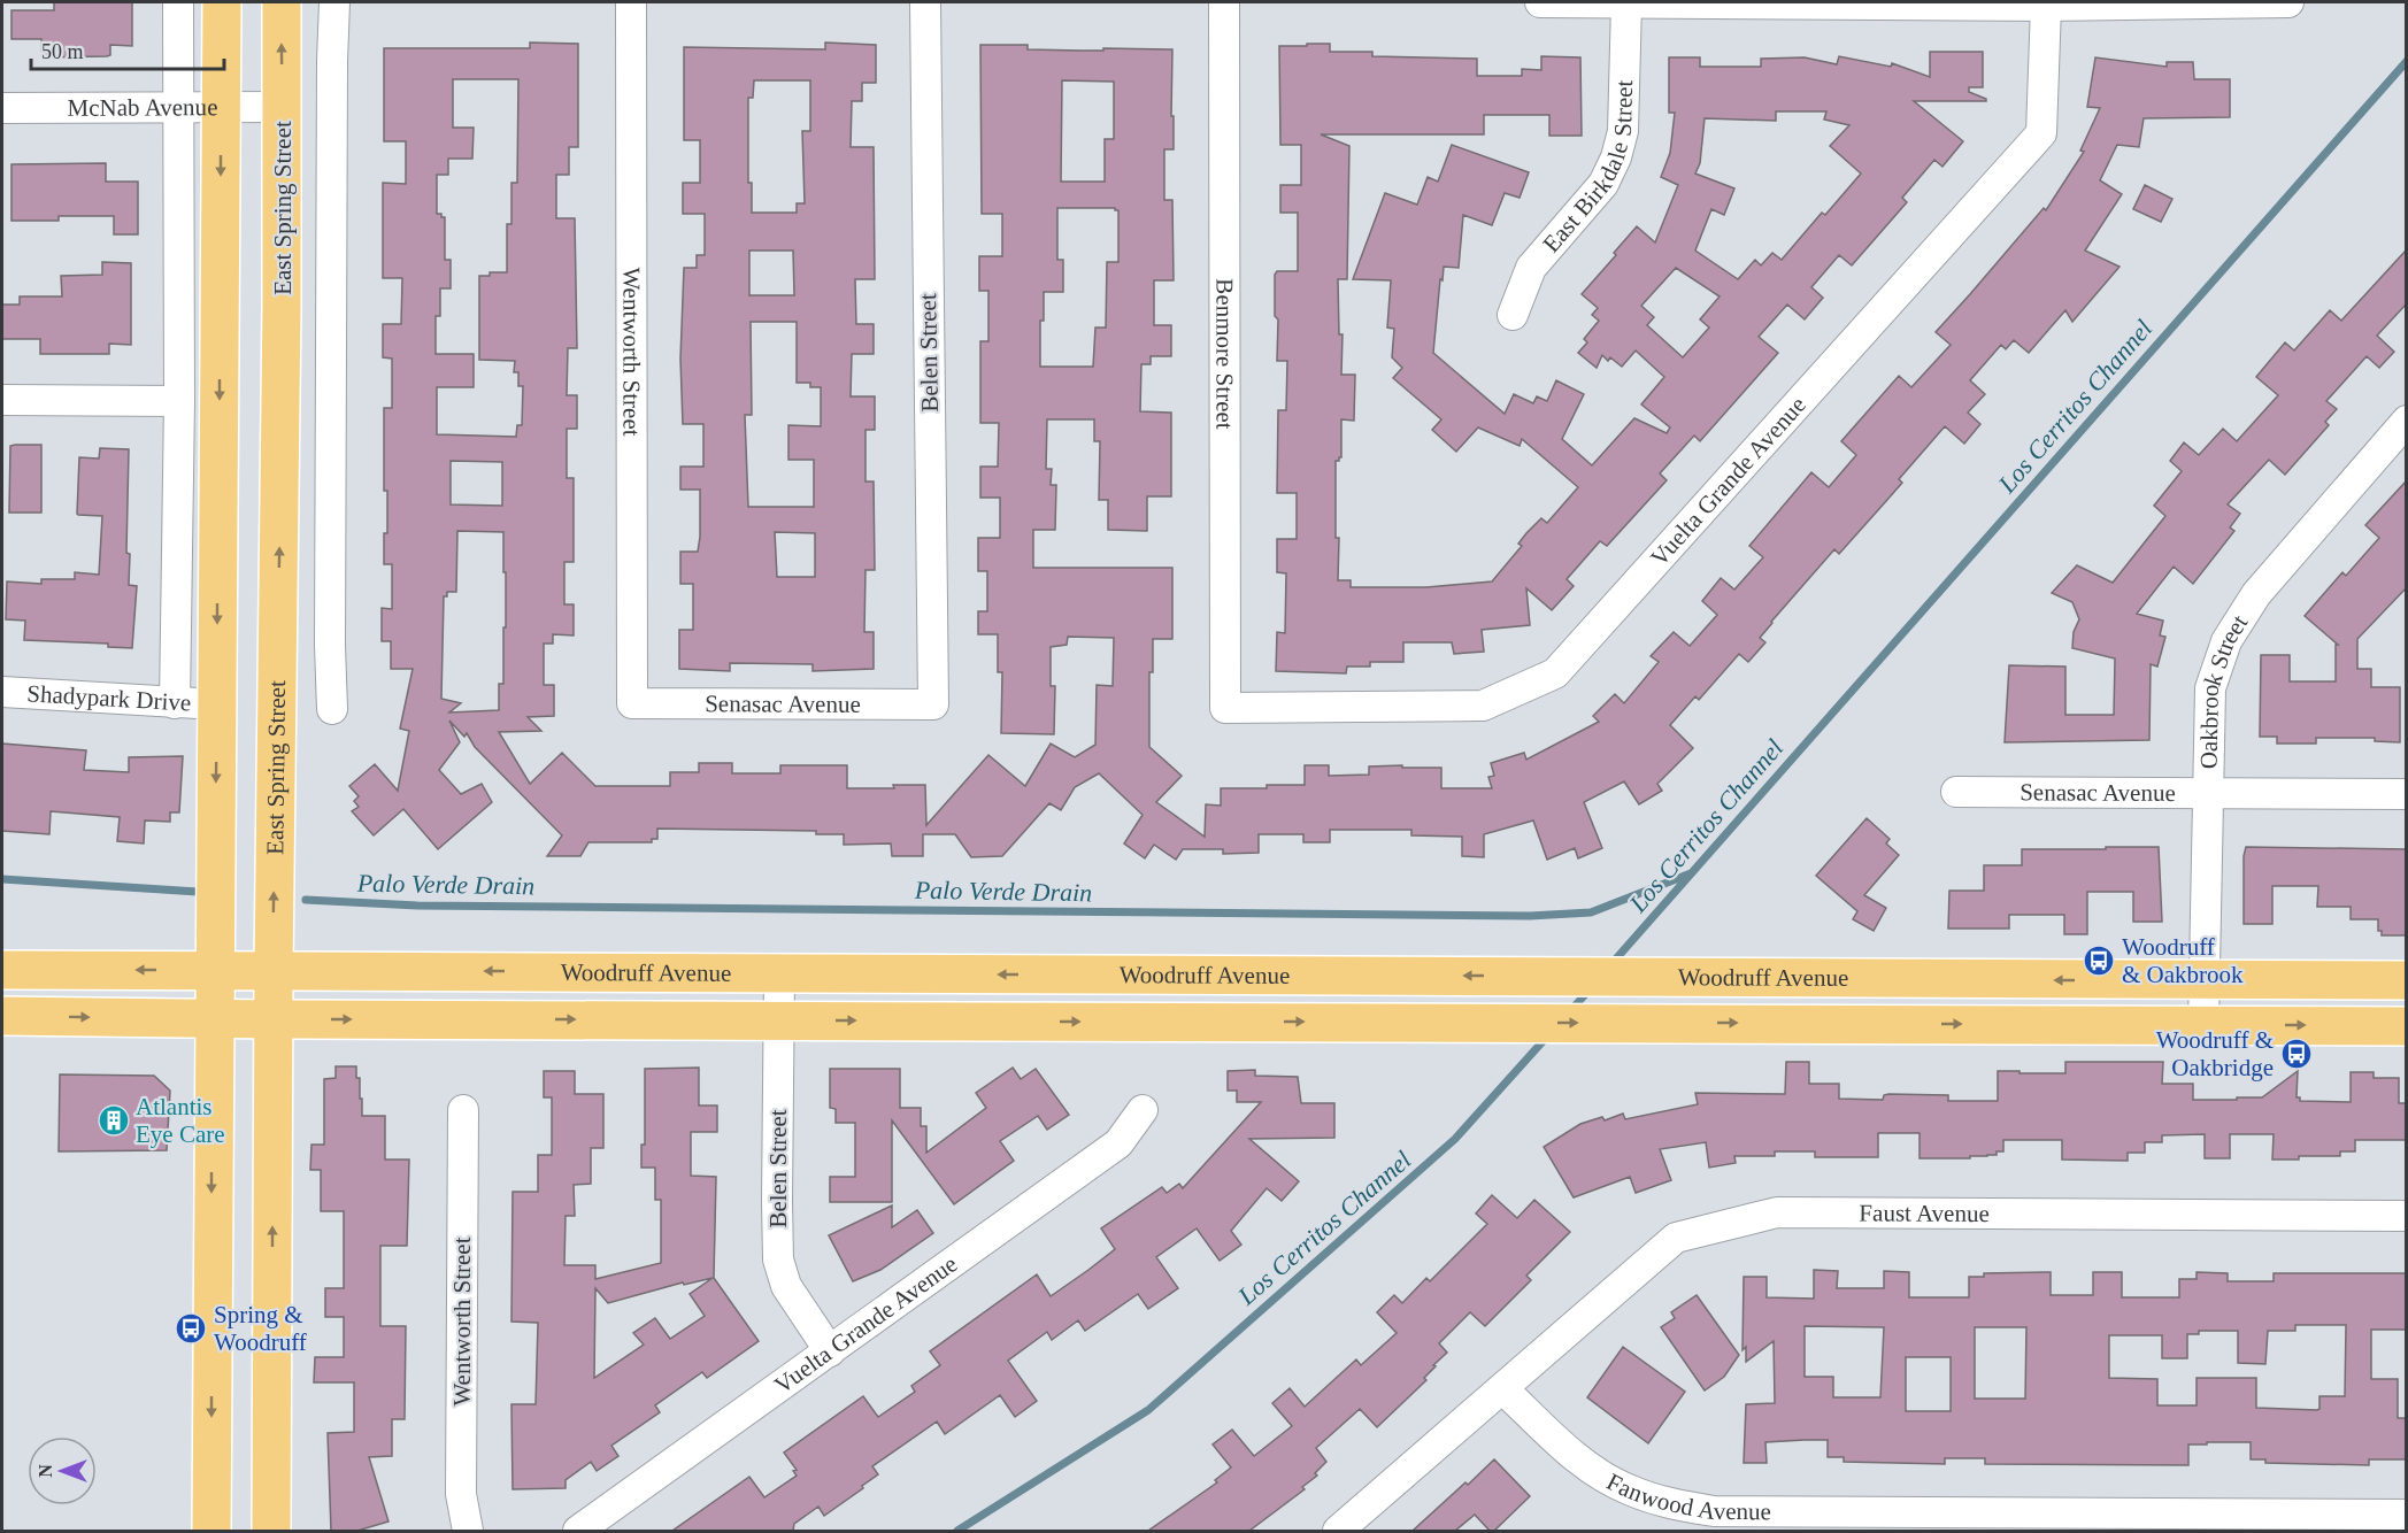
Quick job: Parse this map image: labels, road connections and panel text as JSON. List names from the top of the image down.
{
  "streets": {
    "main road": ["East Spring Street", "Woodruff Avenue"],
    "street": [
      "McNab Avenue",
      "East Birkdale Street",
      "Wentworth Street",
      "Belen Street",
      "Benmore Street",
      "Vuelta Grande Avenue",
      "Oakbrook Street",
      "Shadypark Drive",
      "Senasac Avenue",
      "Faust Avenue",
      "Fanwood Avenue"
    ]
  },
  "crossings": [
    ["McNab Avenue", "East Spring Street"],
    ["East Spring Street", "Woodruff Avenue"],
    ["Wentworth Street", "Senasac Avenue"],
    ["Belen Street", "Vuelta Grande Avenue"],
    ["Belen Street", "Senasac Avenue"],
    ["Belen Street", "Woodruff Avenue"],
    ["Benmore Street", "Vuelta Grande Avenue"],
    ["Oakbrook Street", "Senasac Avenue"],
    ["Oakbrook Street", "Woodruff Avenue"],
    ["Faust Avenue", "Fanwood Avenue"]
  ],
  "water": ["Los Cerritos Channel", "Palo Verde Drain"],
  "places": {
    "bus stop": ["Woodruff & Oakbrook", "Woodruff & Oakbridge", "Spring & Woodruff"],
    "building": ["Atlantis Eye Care"]
  },
  "scale_bar": "50 m",
  "north": "left"
}
